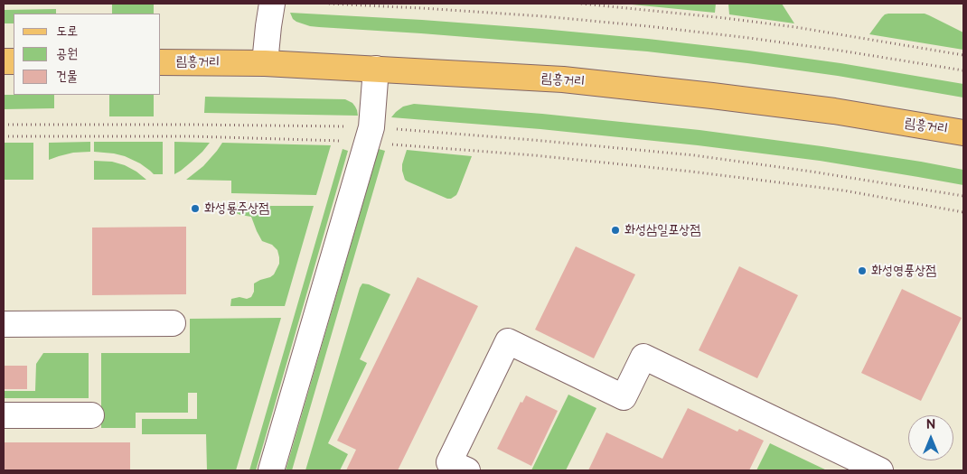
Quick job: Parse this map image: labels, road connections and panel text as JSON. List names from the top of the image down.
{
  "streets": {
    "main road": ["림흥거리"]
  },
  "places": ["화성룡주상점", "화성삼일포상점", "화성영풍상점"],
  "legend": ["도로", "공원", "건물"],
  "north": "top"
}
